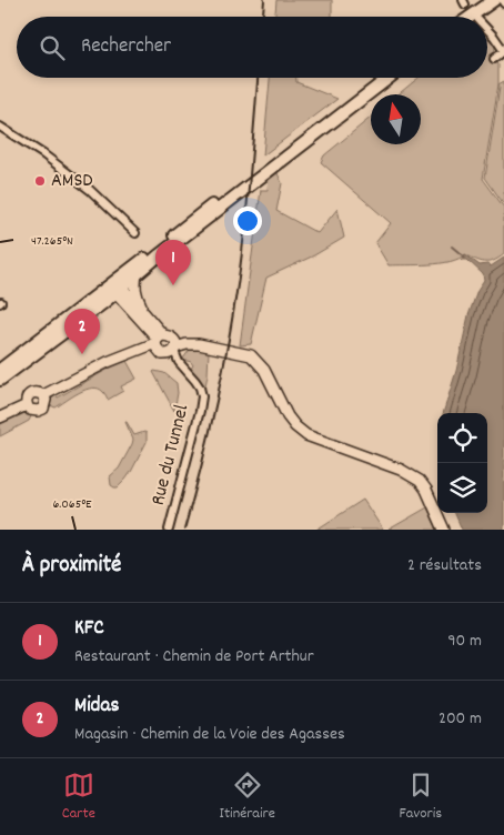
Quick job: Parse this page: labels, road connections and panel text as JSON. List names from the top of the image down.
{
  "streets": {
    "street": ["Rue du Tunnel"]
  },
  "places": ["AMSD"],
  "north": "top",
  "page": {
    "search": "Rechercher",
    "pins": ["1", "2"],
    "heading": ["À proximité", "2 résultats"],
    "list": [
      {
        "mark": "1",
        "name": "KFC",
        "note": "Restaurant · Chemin de Port Arthur",
        "value": "90 m"
      },
      {
        "mark": "2",
        "name": "Midas",
        "note": "Magasin · Chemin de la Voie des Agasses",
        "value": "200 m"
      }
    ],
    "nav": ["Carte", "Itinéraire", "Favoris"]
  },
  "coordinates": ["47.265°N", "6.065°E"]
}
